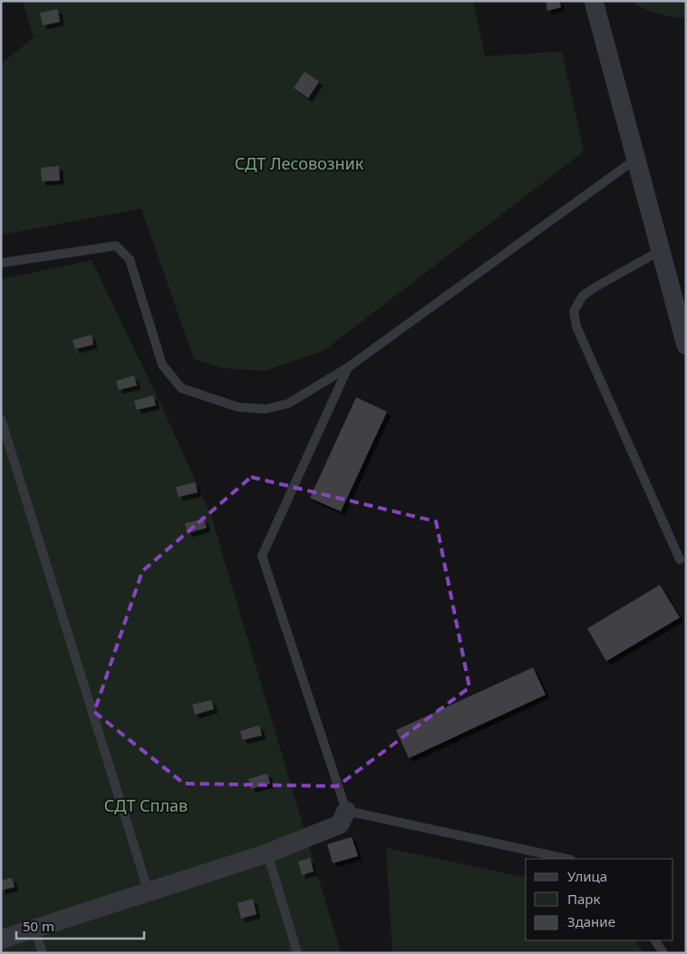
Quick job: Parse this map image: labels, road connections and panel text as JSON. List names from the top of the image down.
{
  "parks": ["СДТ Лесовозник", "СДТ Сплав"],
  "legend": ["Улица", "Парк", "Здание"],
  "scale_bar": "50 m"
}
